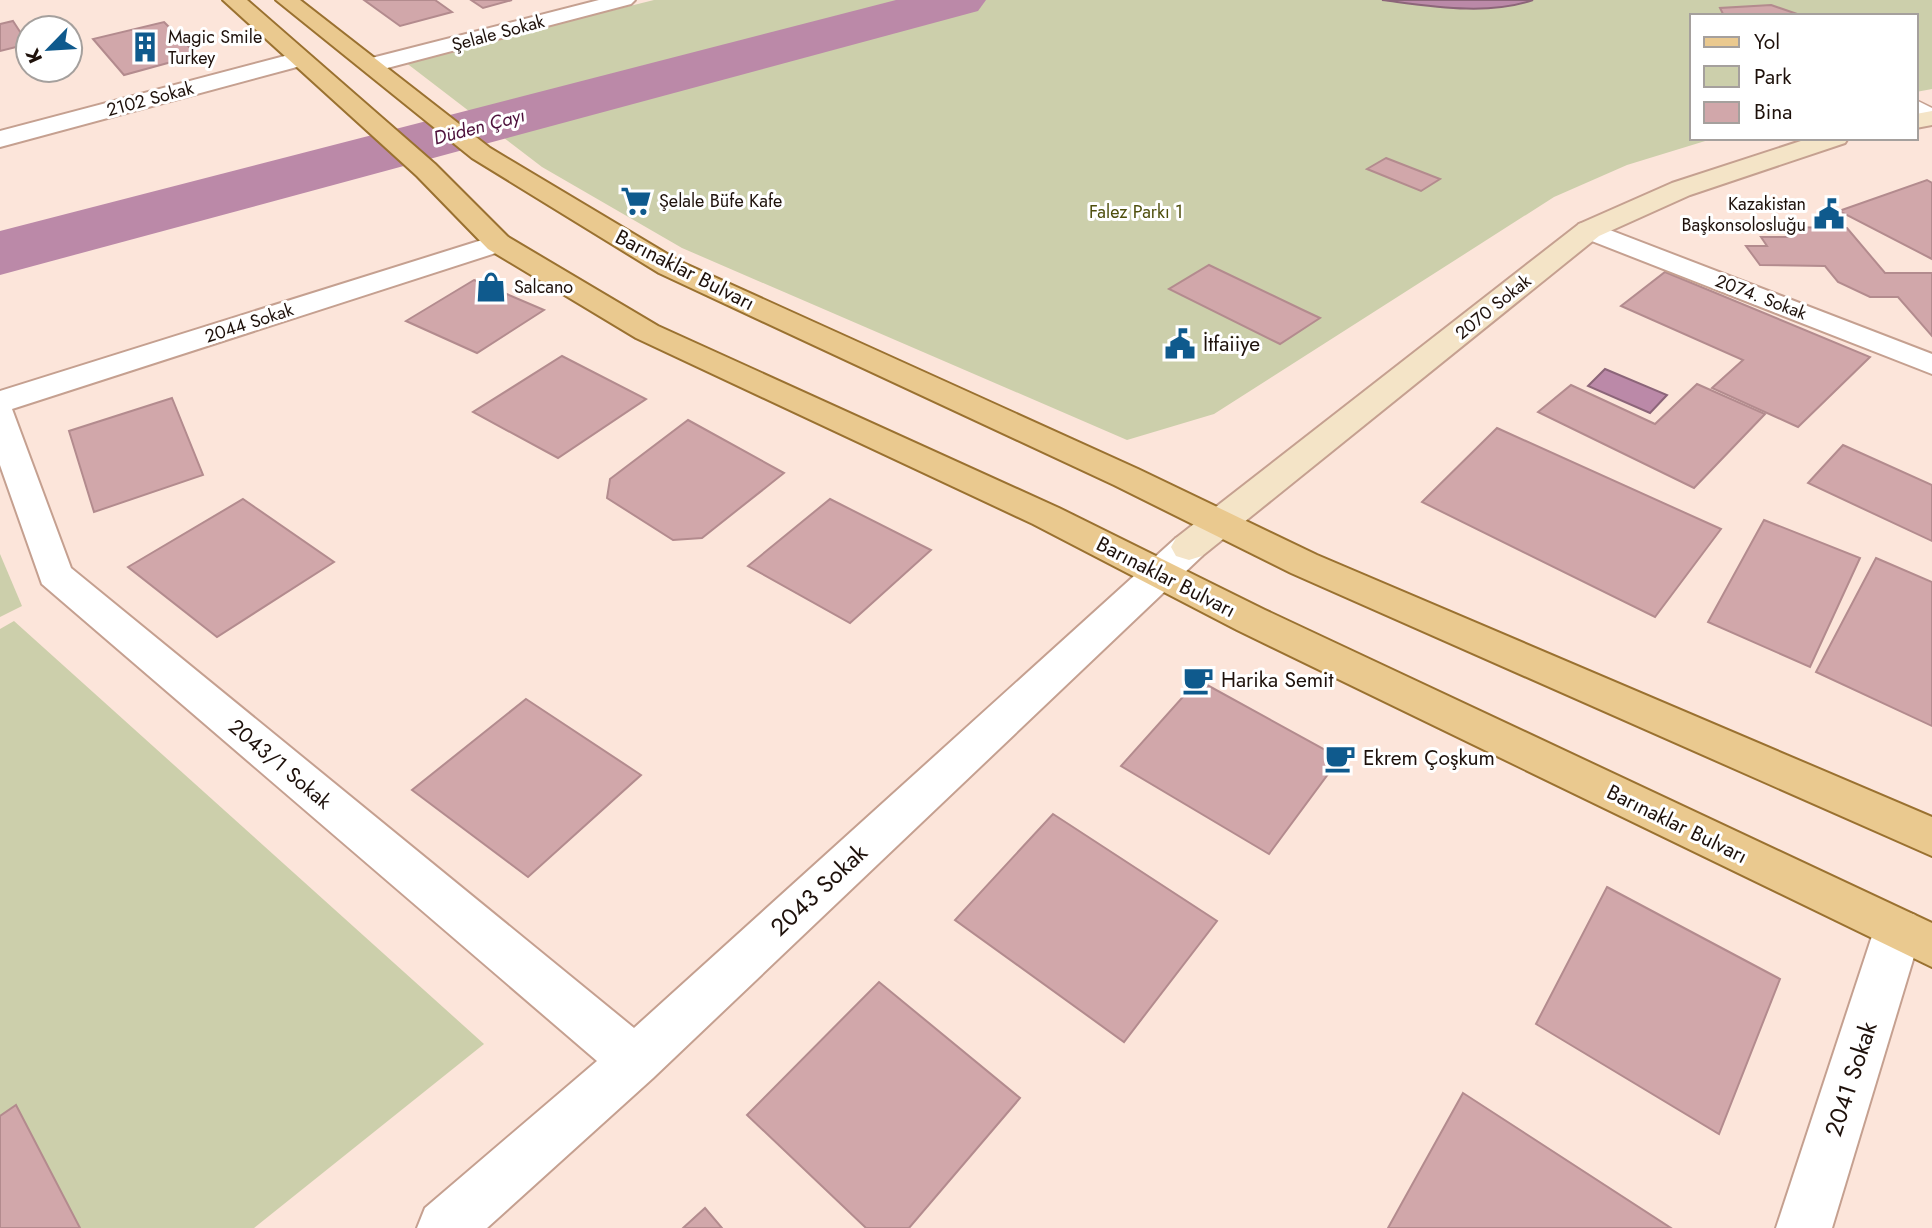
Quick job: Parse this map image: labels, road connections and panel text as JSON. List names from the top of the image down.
{
  "streets": {
    "main road": ["Barınaklar Bulvarı"],
    "street": [
      "Şelale Sokak",
      "2102 Sokak",
      "2074. Sokak",
      "2070 Sokak",
      "2044 Sokak",
      "2043/1 Sokak",
      "2043 Sokak",
      "2041 Sokak"
    ]
  },
  "crossings": [
    ["Şelale Sokak", "Barınaklar Bulvarı"],
    ["2102 Sokak", "Barınaklar Bulvarı"],
    ["Barınaklar Bulvarı", "2070 Sokak"],
    ["Barınaklar Bulvarı", "2044 Sokak"],
    ["Barınaklar Bulvarı", "2043 Sokak"],
    ["Barınaklar Bulvarı", "2041 Sokak"],
    ["2074. Sokak", "2070 Sokak"],
    ["2070 Sokak", "2043 Sokak"],
    ["2043/1 Sokak", "2043 Sokak"]
  ],
  "water": ["Düden Çayı"],
  "parks": ["Falez Parkı 1"],
  "places": {
    "building": ["Magic Smile Turkey"],
    "supermarket": ["Şelale Büfe Kafe"],
    "public building": ["Kazakistan Başkonsolosluğu", "İtfaiiye"],
    "shop": ["Salcano"],
    "cafe": ["Harika Semit", "Ekrem Çoşkum"]
  },
  "legend": ["Yol", "Park", "Bina"],
  "north": "bottom left"
}
